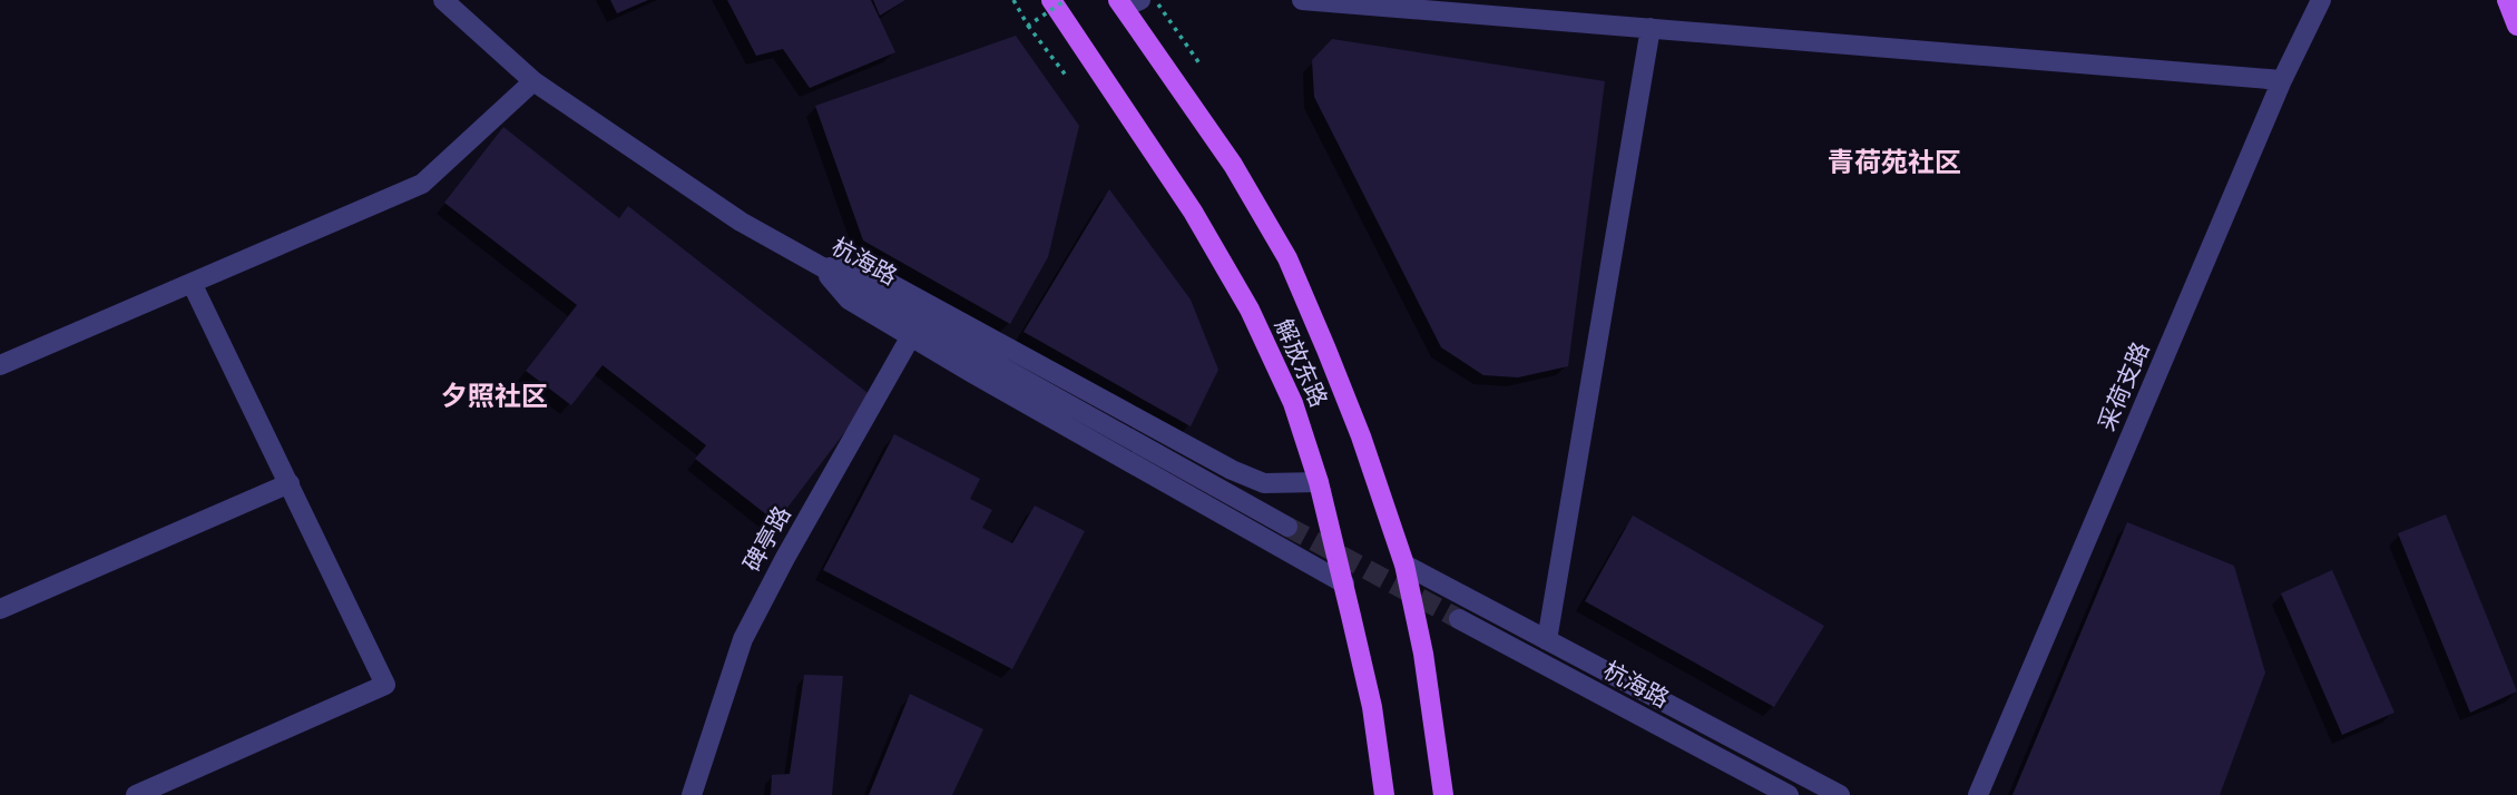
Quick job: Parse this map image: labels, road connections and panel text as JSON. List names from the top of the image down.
{
  "streets": {
    "main road": ["解放东路"],
    "street": ["杭海路", "采荷支路", "碑亭路"]
  },
  "crossings": [
    ["杭海路", "碑亭路"]
  ],
  "districts": ["青荷苑社区", "夕照社区"]
}
